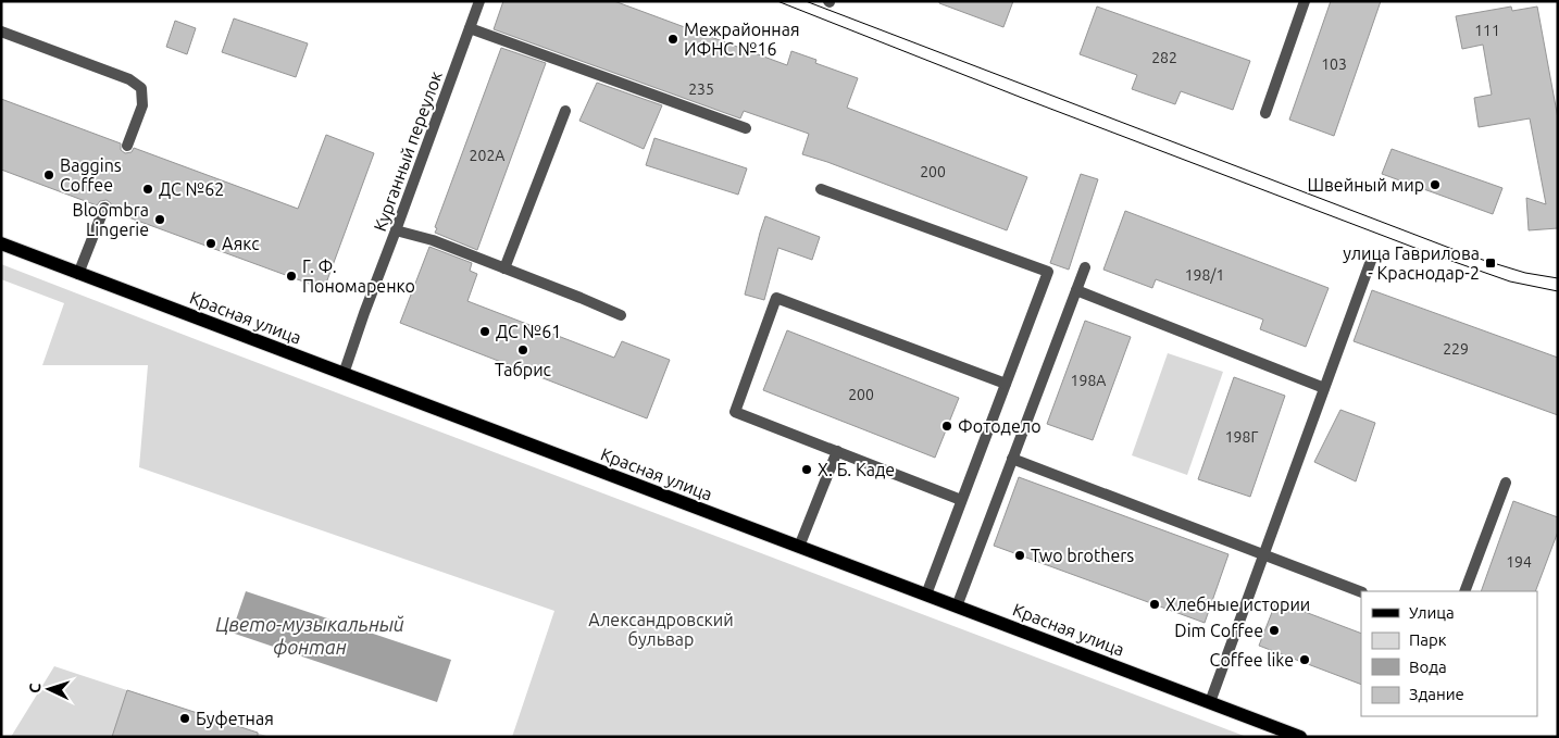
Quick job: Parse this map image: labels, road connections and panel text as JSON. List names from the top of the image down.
{
  "streets": {
    "main road": ["Красная улица"],
    "street": ["Курганный переулок"]
  },
  "crossings": [
    ["Курганный переулок", "Красная улица"]
  ],
  "water": ["Цвето-музыкальный фонтан"],
  "parks": ["Александровский бульвар"],
  "places": {
    "other": [
      "Межрайонная ИФНС №16",
      "Baggins Coffee",
      "Швейный мир",
      "ДС №62",
      "Bloombra Lingerie",
      "Аякс",
      "Г. Ф. Пономаренко",
      "ДС №61",
      "Табрис",
      "Фотодело",
      "Х. Б. Каде",
      "Two brothers",
      "Хлебные истории",
      "Dim Coffee",
      "Coffee like",
      "Буфетная"
    ],
    "transit": ["улица Гаврилова - Краснодар-2"]
  },
  "house_numbers": [
    "111",
    "282",
    "103",
    "235",
    "202А",
    "200",
    "198/1",
    "229",
    "198А",
    "200",
    "198Г",
    "194"
  ],
  "legend": [
    "Улица",
    "Парк",
    "Вода",
    "Здание"
  ],
  "north": "left"
}
